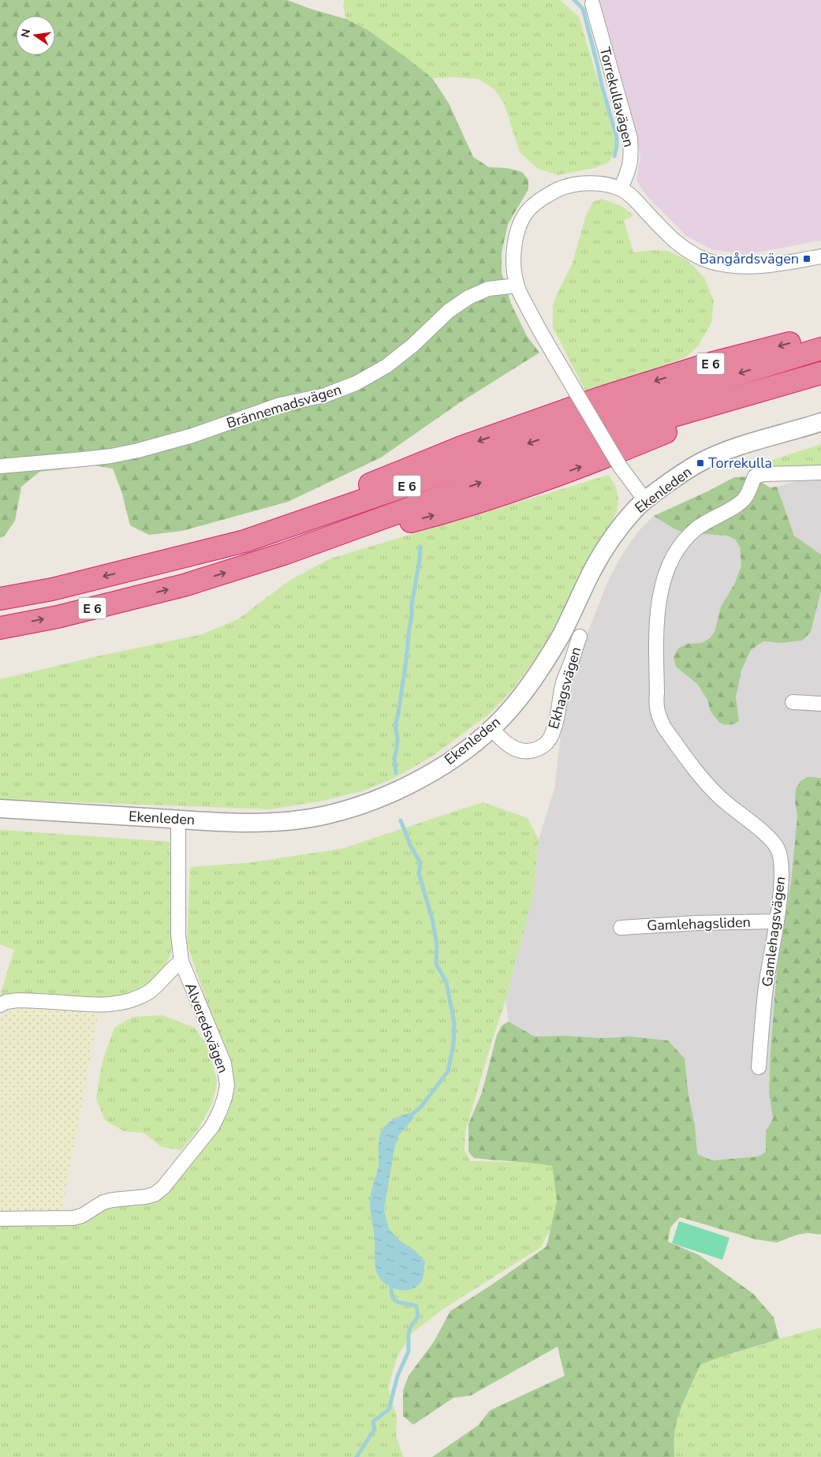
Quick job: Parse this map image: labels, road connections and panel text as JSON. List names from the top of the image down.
{
  "streets": {
    "highway": ["E 6"],
    "street": [
      "Torrekullavägen",
      "Brännemadsvägen",
      "Ekenleden",
      "Ekhagsvägen",
      "Gamlehagsliden",
      "Gamlehagsvägen",
      "Alveredsvägen"
    ]
  },
  "crossings": [
    ["Ekenleden", "Ekhagsvägen"],
    ["Ekenleden", "Alveredsvägen"],
    ["Gamlehagsliden", "Gamlehagsvägen"]
  ],
  "places": {
    "transit": ["Bangårdsvägen", "Torrekulla"]
  },
  "north": "left"
}
